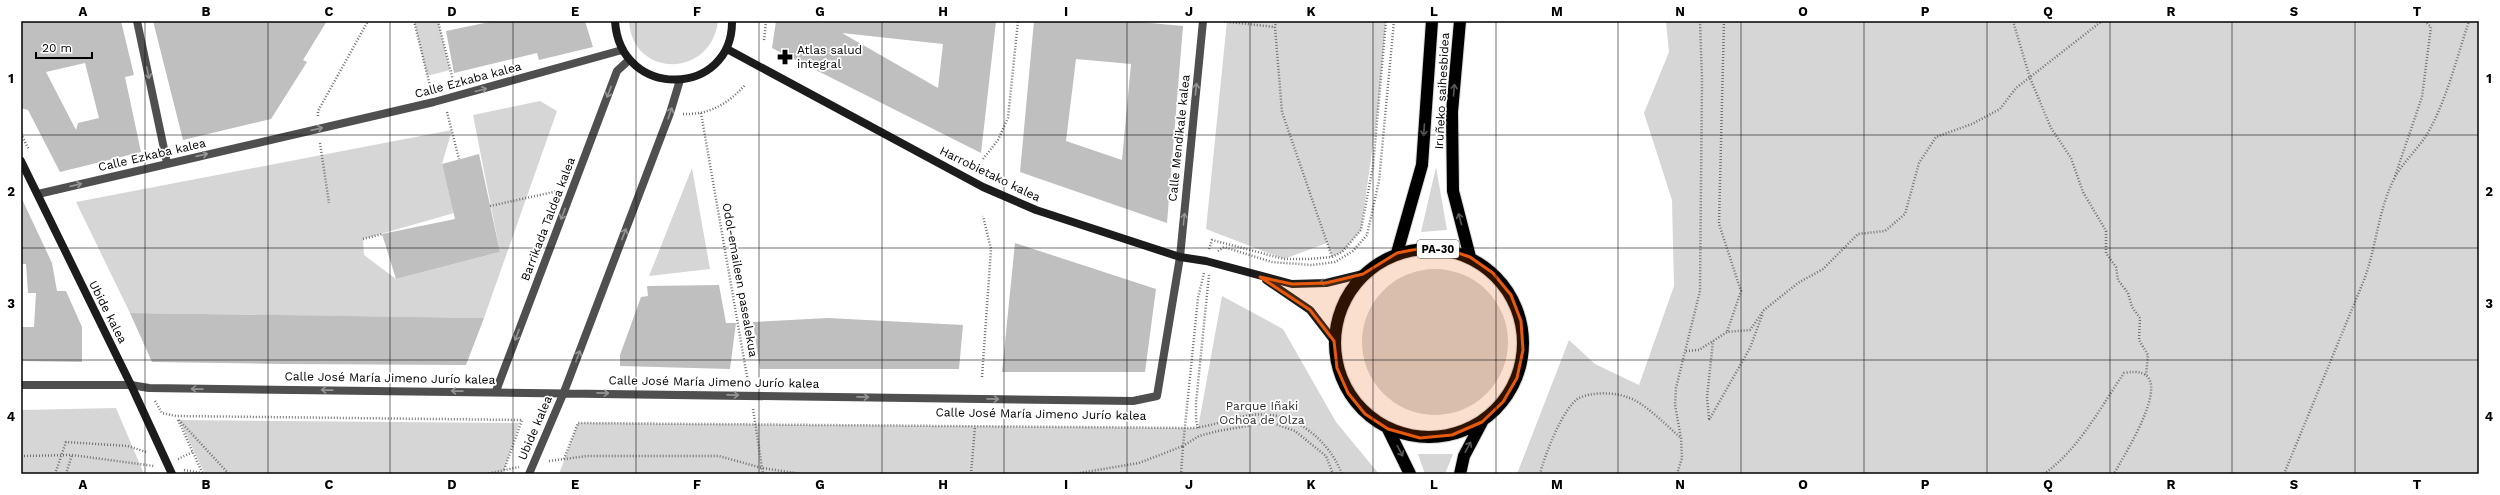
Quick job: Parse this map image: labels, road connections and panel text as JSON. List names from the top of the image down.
{
  "streets": {
    "highway": ["Iruñeko saihesbidea", "PA-30"],
    "main road": ["Harrobietako kalea", "Ubide kalea"],
    "street": [
      "Calle Ezkaba kalea",
      "Calle Mendikale kalea",
      "Barrikada Taldea kalea",
      "Calle José María Jimeno Jurío kalea"
    ],
    "path": ["Odol-emaileen pasealekua"]
  },
  "crossings": [
    ["Calle Ezkaba kalea", "Ubide kalea"],
    ["Iruñeko saihesbidea", "PA-30"],
    ["Calle Mendikale kalea", "Harrobietako kalea"],
    ["Calle Mendikale kalea", "Calle José María Jimeno Jurío kalea"],
    ["Harrobietako kalea", "PA-30"],
    ["Harrobietako kalea", "Calle José María Jimeno Jurío kalea"],
    ["Barrikada Taldea kalea", "Calle José María Jimeno Jurío kalea"],
    ["Odol-emaileen pasealekua", "Calle José María Jimeno Jurío kalea"],
    ["Ubide kalea", "Calle José María Jimeno Jurío kalea"]
  ],
  "one_way": ["Calle Ezkaba kalea", "Calle Mendikale kalea"],
  "parks": ["Parque Iñaki Ochoa de Olza"],
  "places": {
    "pharmacy": ["Atlas salud integral"]
  },
  "scale_bar": "20 m",
  "grid": {
    "columns": [
      "A",
      "B",
      "C",
      "D",
      "E",
      "F",
      "G",
      "H",
      "I",
      "J",
      "K",
      "L",
      "M",
      "N",
      "O",
      "P",
      "Q",
      "R",
      "S",
      "T"
    ],
    "rows": [
      "1",
      "2",
      "3",
      "4"
    ]
  }
}
